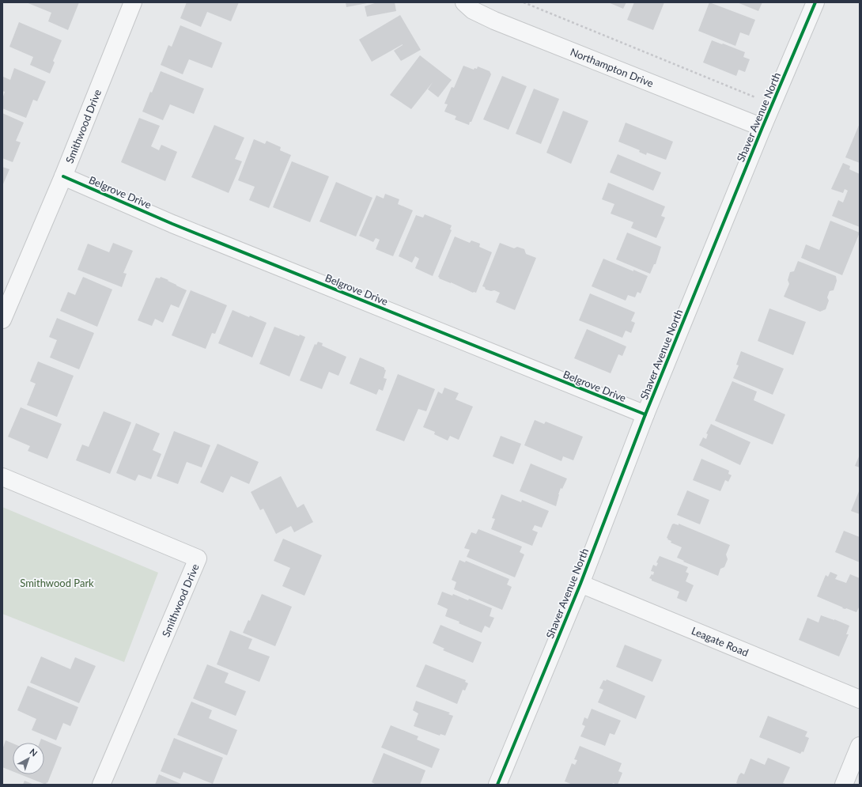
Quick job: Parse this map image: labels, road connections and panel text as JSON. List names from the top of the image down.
{
  "streets": {
    "street": [
      "Northampton Drive",
      "Shaver Avenue North",
      "Smithwood Drive",
      "Belgrove Drive",
      "Leagate Road"
    ]
  },
  "crossings": [
    ["Northampton Drive", "Shaver Avenue North"],
    ["Shaver Avenue North", "Belgrove Drive"],
    ["Shaver Avenue North", "Leagate Road"],
    ["Smithwood Drive", "Belgrove Drive"]
  ],
  "parks": ["Smithwood Park"],
  "north": "top right"
}
